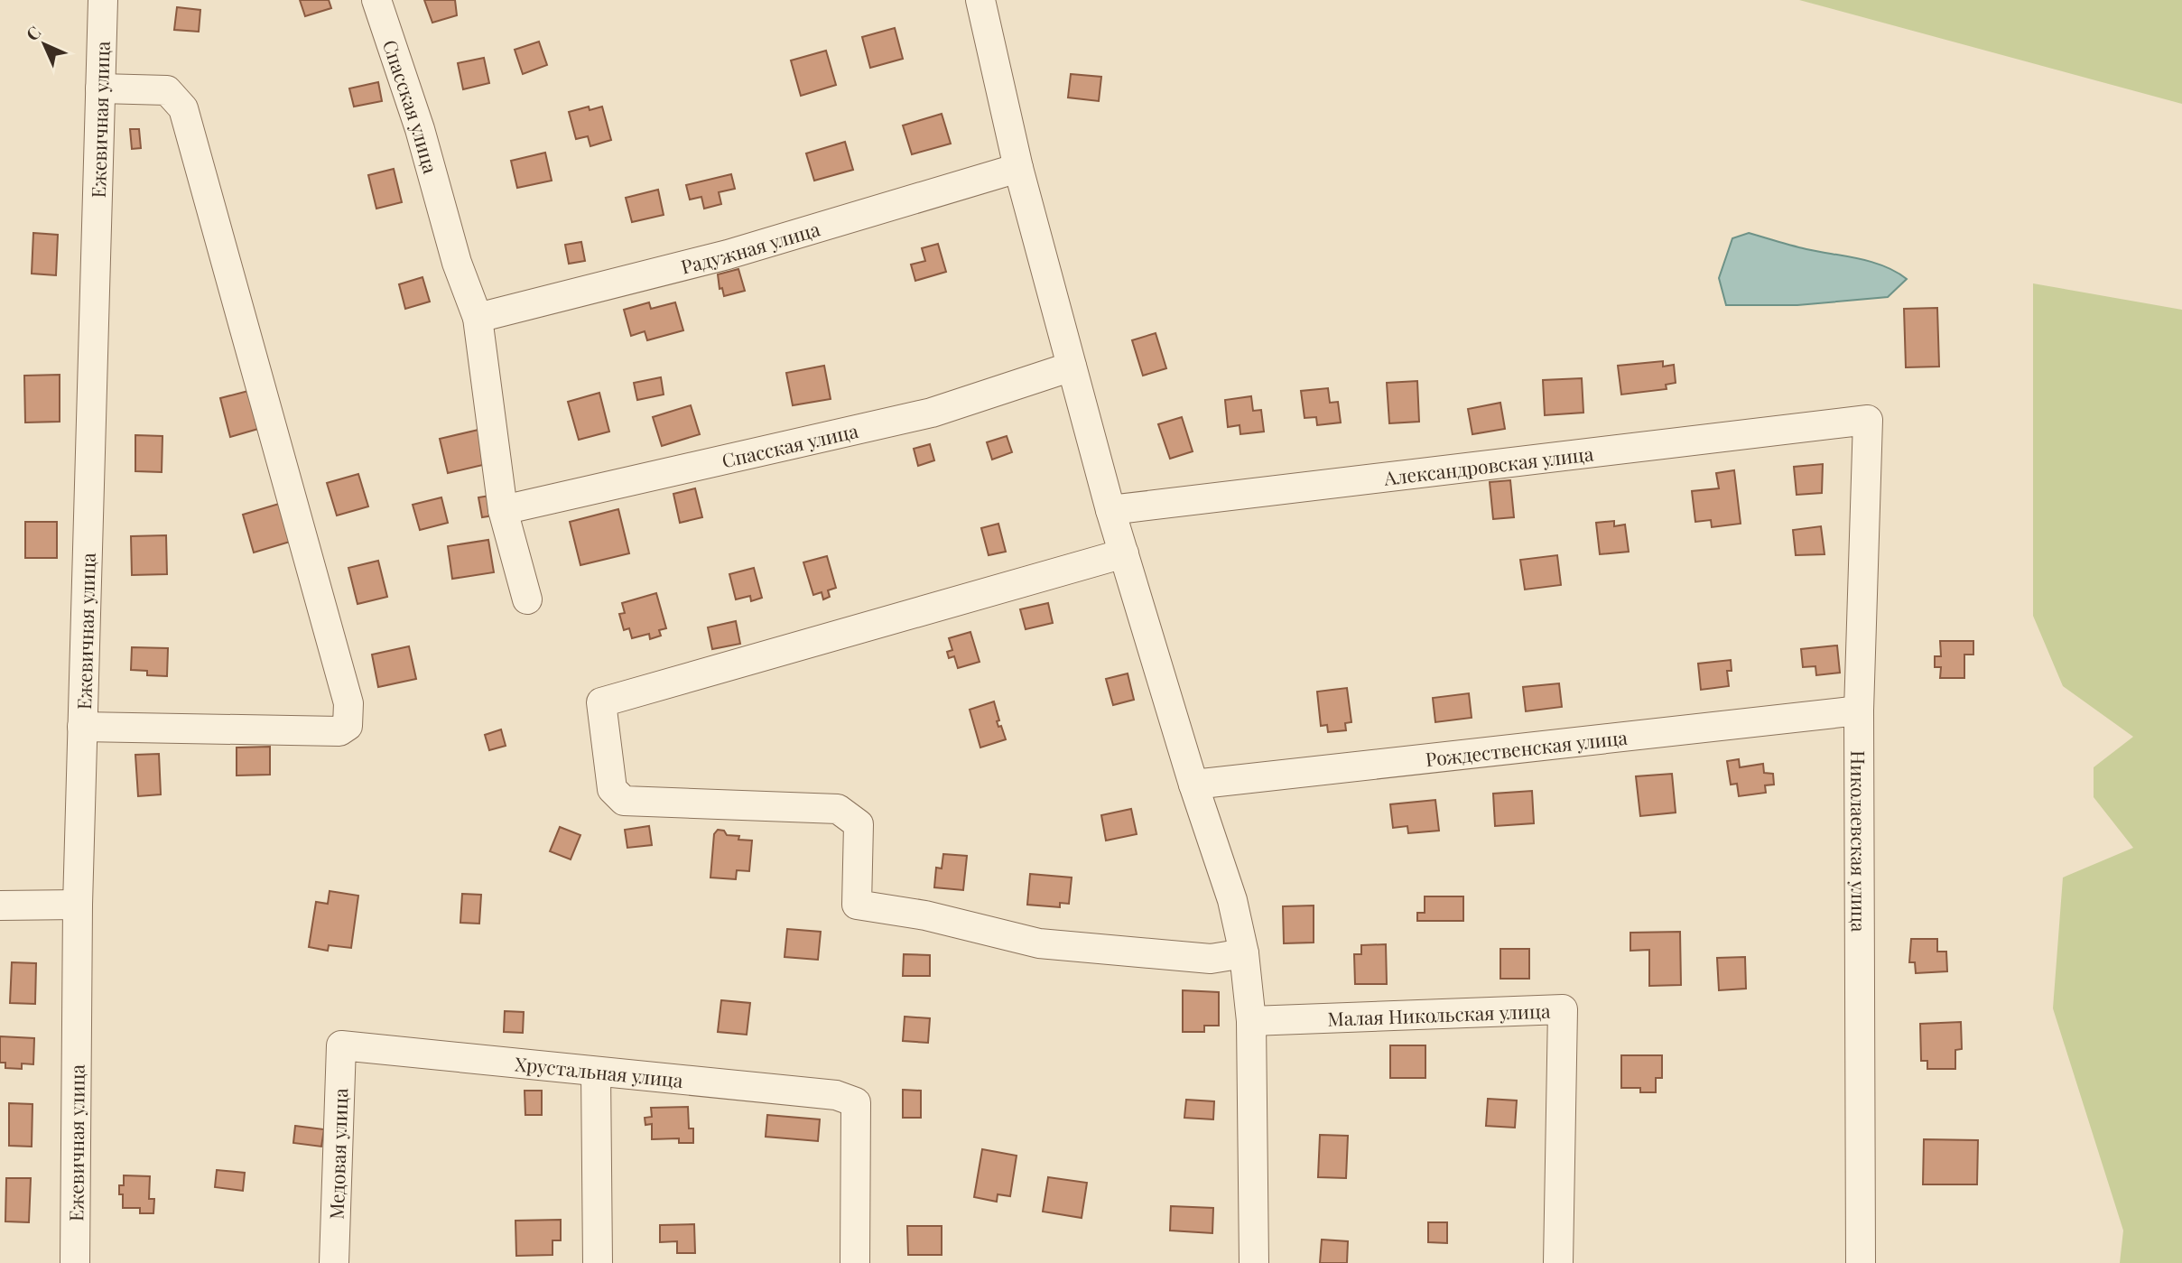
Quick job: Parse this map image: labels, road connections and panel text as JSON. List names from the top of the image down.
{
  "streets": {
    "street": [
      "Спасская улица",
      "Ежевичная улица",
      "Радужная улица",
      "Александровская улица",
      "Рождественская улица",
      "Николаевская улица",
      "Малая Никольская улица",
      "Хрустальная улица",
      "Медовая улица"
    ]
  },
  "crossings": [
    ["Спасская улица", "Радужная улица"],
    ["Александровская улица", "Николаевская улица"],
    ["Рождественская улица", "Николаевская улица"],
    ["Хрустальная улица", "Медовая улица"]
  ],
  "north": "top left"
}
